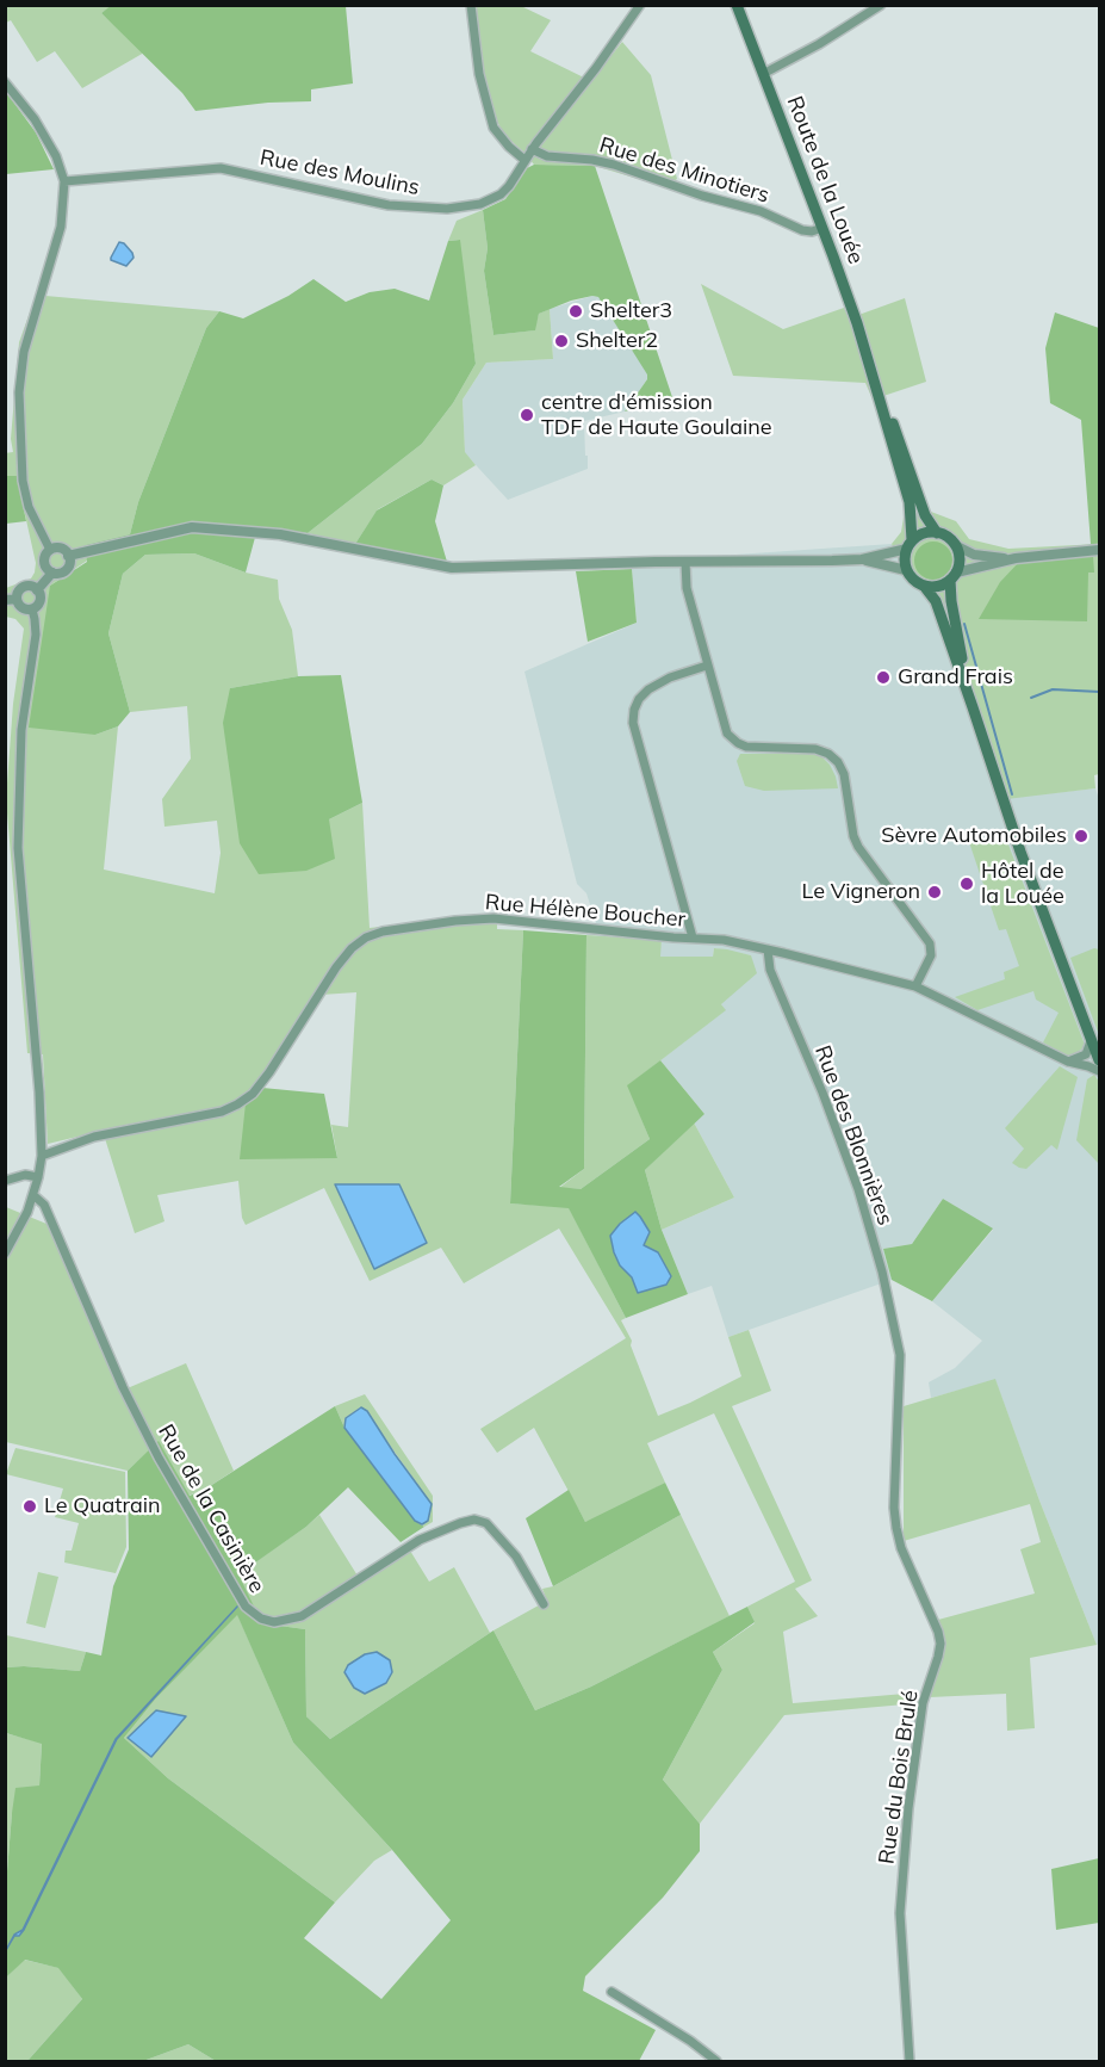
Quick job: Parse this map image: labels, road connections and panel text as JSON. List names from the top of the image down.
{
  "streets": {
    "main road": ["Route de la Louée"],
    "street": [
      "Rue des Minotiers",
      "Rue des Moulins",
      "Rue Hélène Boucher",
      "Rue des Blonnières",
      "Rue de la Casinière",
      "Rue du Bois Brulé"
    ]
  },
  "crossings": [
    ["Rue des Minotiers", "Rue des Moulins"],
    ["Rue des Minotiers", "Route de la Louée"],
    ["Rue Hélène Boucher", "Rue des Blonnières"],
    ["Rue des Blonnières", "Rue du Bois Brulé"]
  ],
  "places": [
    "Shelter3",
    "Shelter2",
    "centre d'émission TDF de Haute Goulaine",
    "Grand Frais",
    "Sèvre Automobiles",
    "Hôtel de la Louée",
    "Le Vigneron",
    "Le Quatrain"
  ]
}
